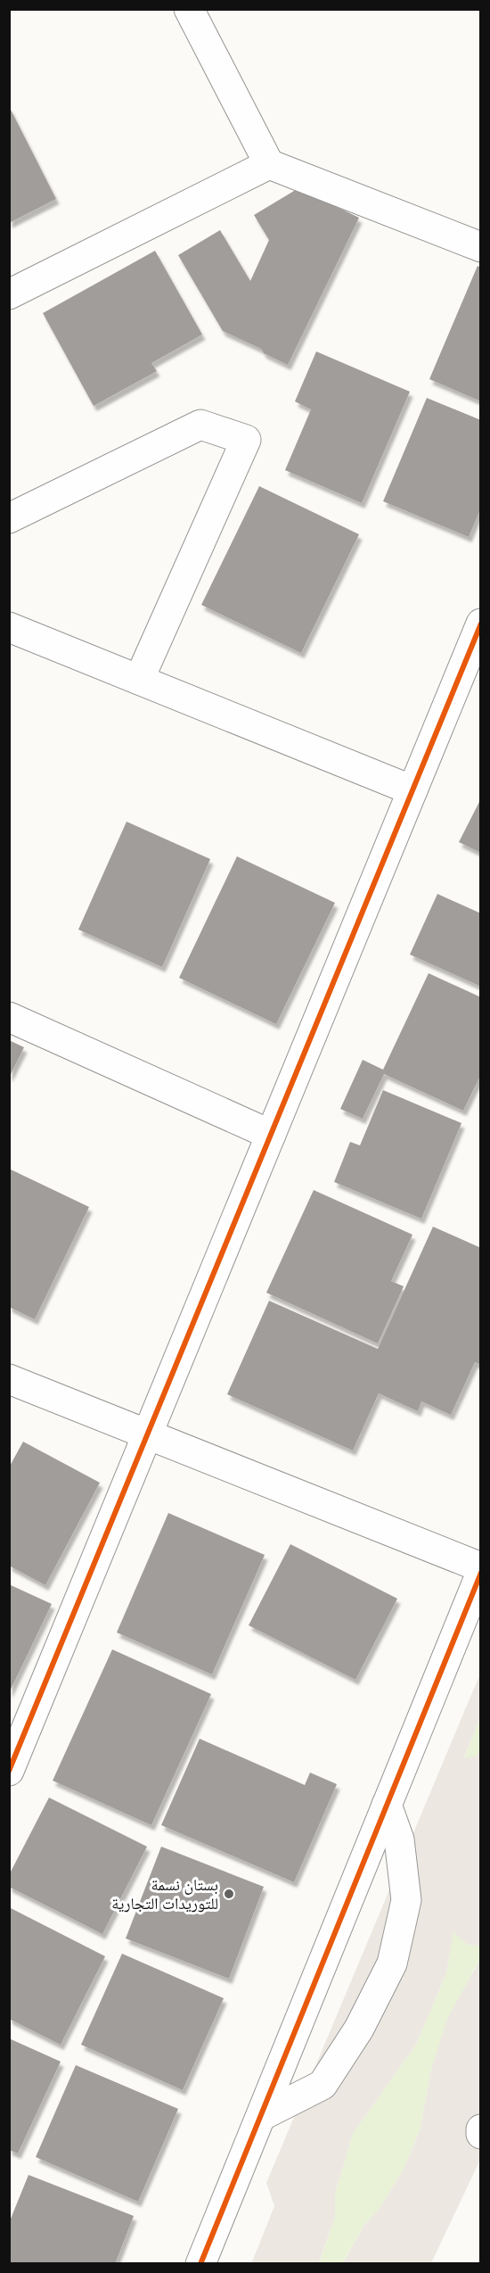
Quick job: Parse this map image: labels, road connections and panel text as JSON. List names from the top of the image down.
{
  "places": ["بستان نسمة للتوريدات التجارية"]
}
